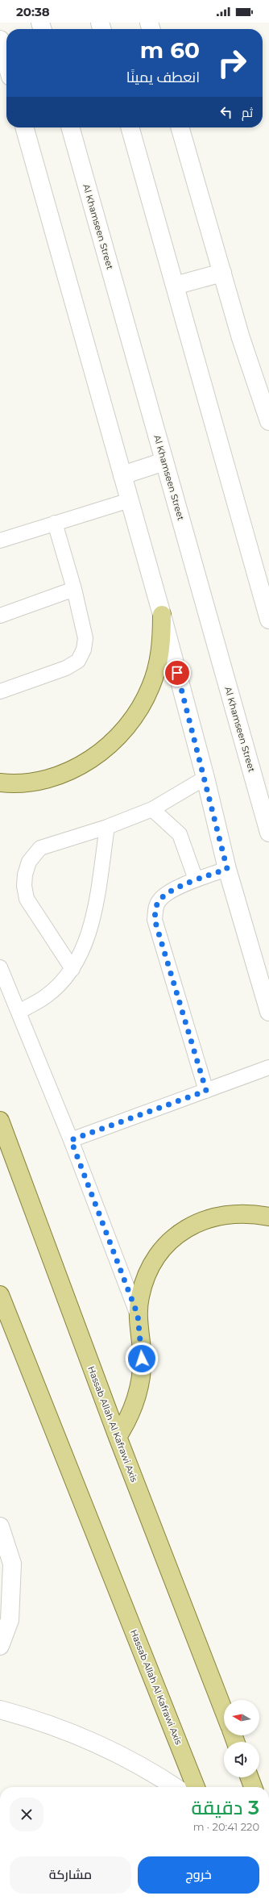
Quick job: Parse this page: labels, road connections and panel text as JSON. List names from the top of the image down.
{
  "streets": {
    "main road": ["Hassab Allah Al Kafrawi Axis"],
    "street": ["Al Khamseen Street"]
  },
  "north": "left",
  "page": {
    "status": "20:38",
    "turn": ["60 m", "انعطف يمينًا"],
    "then": "ثم",
    "heading": ["3 دقيقة", "220 m · 20:41"],
    "buttons": ["خروج", "مشاركة"]
  }
}
